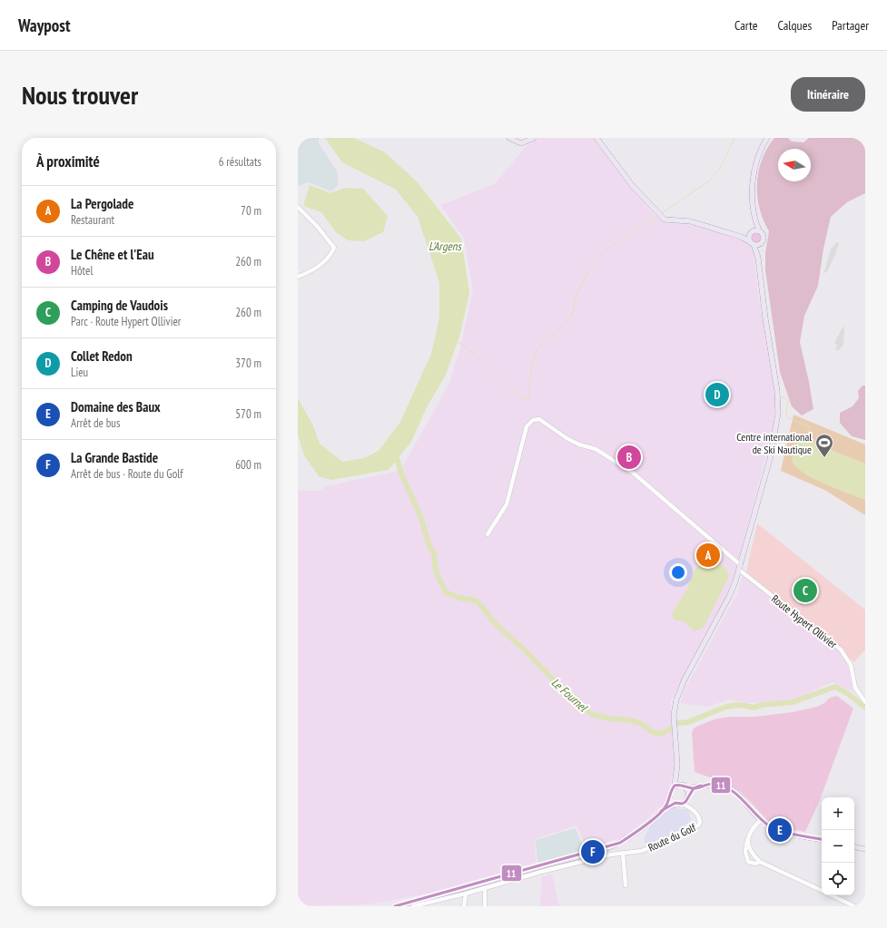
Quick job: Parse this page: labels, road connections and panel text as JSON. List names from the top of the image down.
{
  "streets": {
    "street": ["Route Hypert Ollivier", "Route du Golf"]
  },
  "water": ["L'Argens", "Le Fournel"],
  "places": {
    "sports": ["Centre international de Ski Nautique"]
  },
  "lines": ["transit line 11"],
  "north": "left",
  "page": {
    "header": "Waypost",
    "nav": ["Carte", "Calques", "Partager"],
    "buttons": "Itinéraire",
    "title": "Nous trouver",
    "heading": ["À proximité", "6 résultats"],
    "list": [
      {
        "mark": "A",
        "name": "La Pergolade",
        "note": "Restaurant",
        "value": "70 m"
      },
      {
        "mark": "B",
        "name": "Le Chêne et l'Eau",
        "note": "Hôtel",
        "value": "260 m"
      },
      {
        "mark": "C",
        "name": "Camping de Vaudois",
        "note": "Parc · Route Hypert Ollivier",
        "value": "260 m"
      },
      {
        "mark": "D",
        "name": "Collet Redon",
        "note": "Lieu",
        "value": "370 m"
      },
      {
        "mark": "E",
        "name": "Domaine des Baux",
        "note": "Arrêt de bus",
        "value": "570 m"
      },
      {
        "mark": "F",
        "name": "La Grande Bastide",
        "note": "Arrêt de bus · Route du Golf",
        "value": "600 m"
      }
    ],
    "pins": [
      "D",
      "B",
      "A",
      "C",
      "E",
      "F"
    ],
    "map_buttons": ["+", "−"]
  }
}
